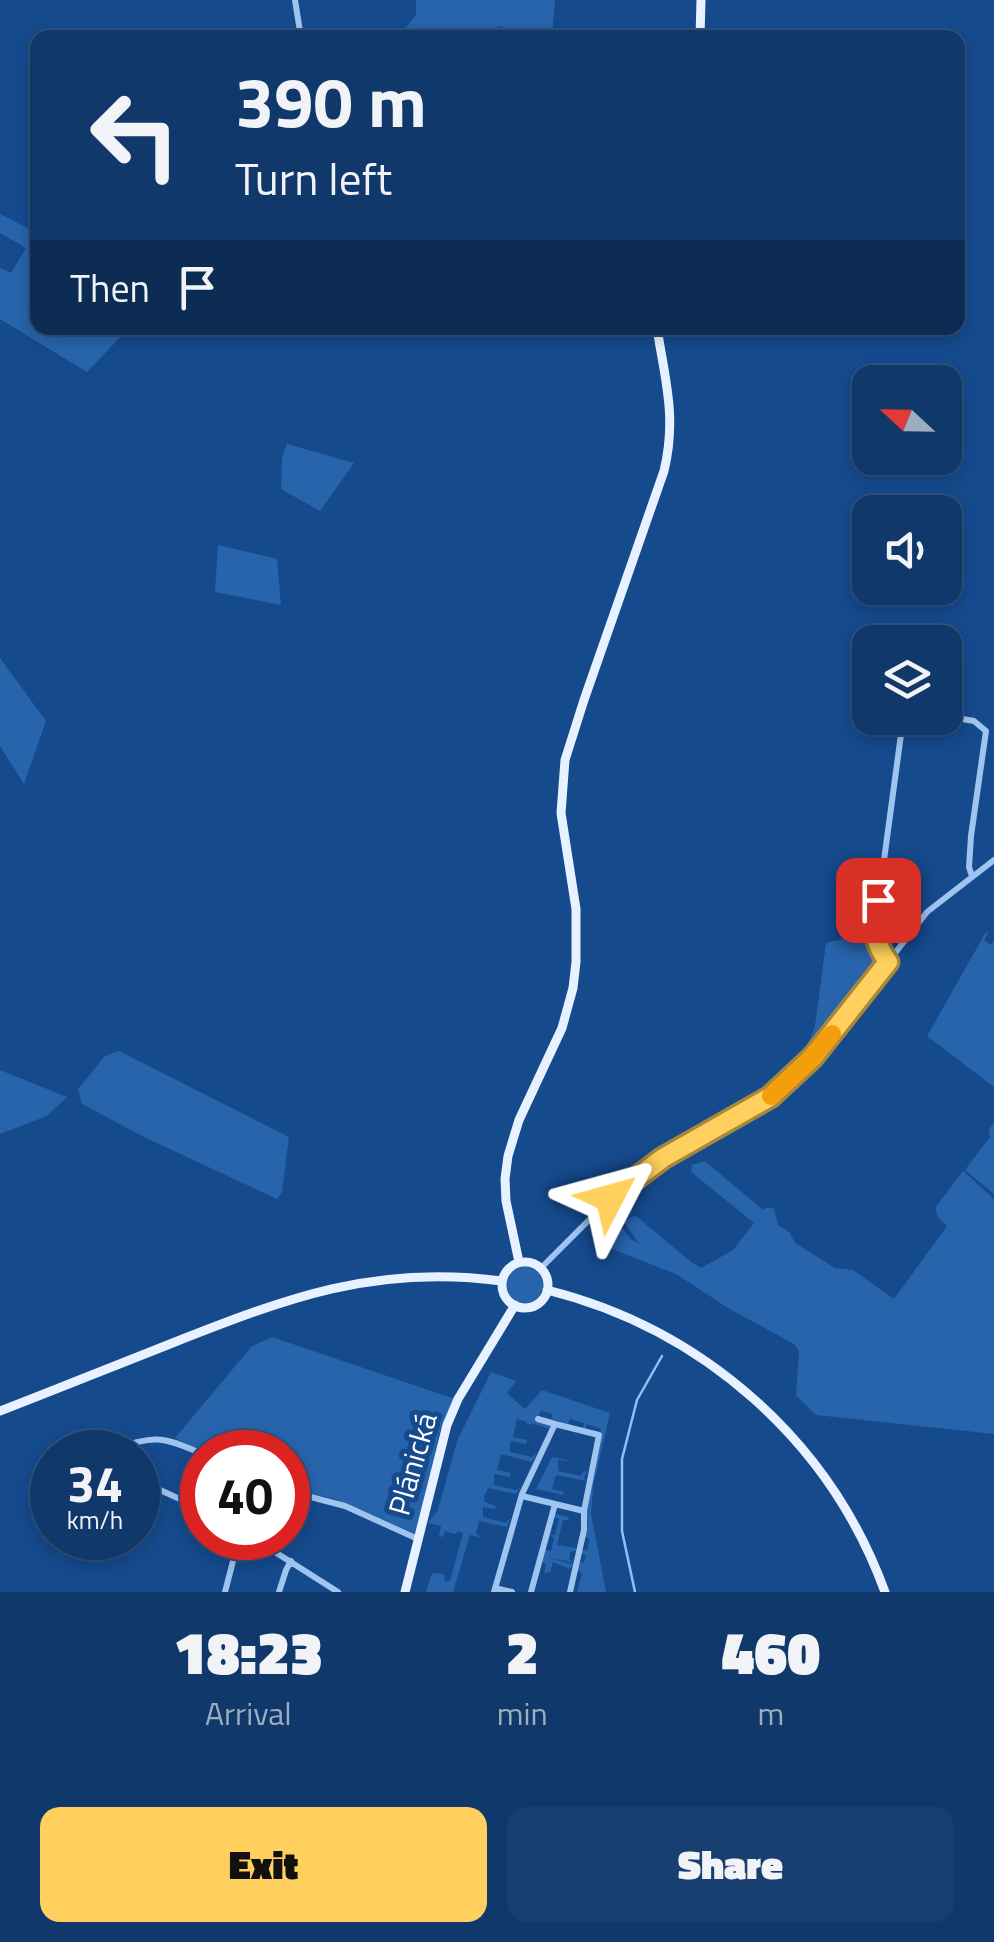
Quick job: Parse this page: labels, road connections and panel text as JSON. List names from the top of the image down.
{
  "streets": {
    "main road": ["Plánická"]
  },
  "north": "left",
  "page": {
    "turn": ["390 m", "Turn left"],
    "then": "Then",
    "speed": "34 km/h",
    "limit": "40",
    "eta": [
      "18:23",
      "Arrival",
      "2",
      "min",
      "460",
      "m"
    ],
    "buttons": ["Exit", "Share"]
  }
}
